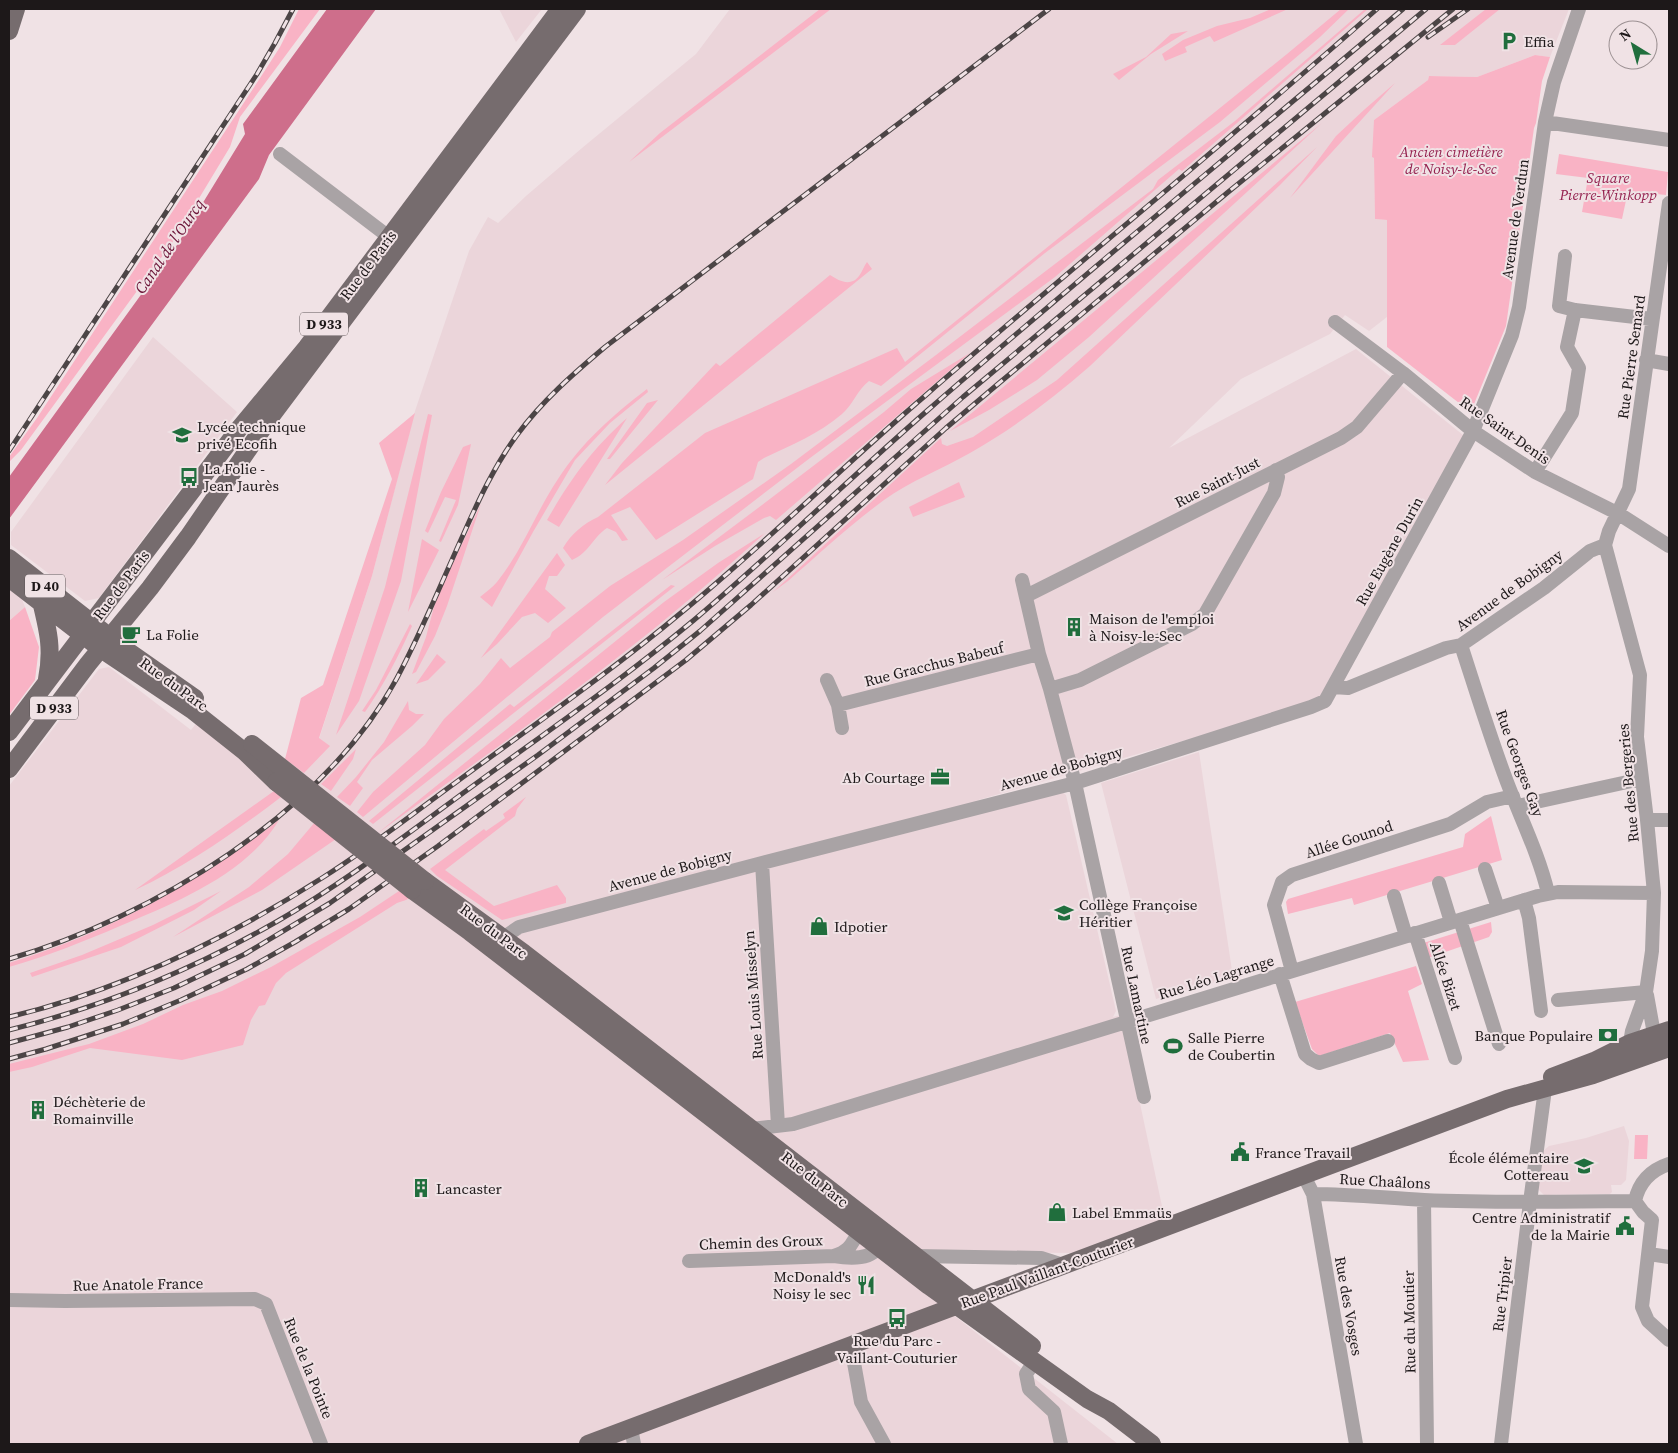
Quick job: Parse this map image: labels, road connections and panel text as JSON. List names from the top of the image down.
{
  "streets": {
    "main road": [
      "Rue de Paris",
      "D 933",
      "D 40",
      "Rue du Parc",
      "Rue Paul Vaillant-Couturier"
    ],
    "street": [
      "Avenue de Verdun",
      "Rue Pierre Semard",
      "Rue Saint-Denis",
      "Rue Saint-Just",
      "Rue Eugène Durin",
      "Avenue de Bobigny",
      "Rue Gracchus Babeuf",
      "Rue Georges Gay",
      "Rue des Bergeries",
      "Allée Gounod",
      "Allée Bizet",
      "Rue Léo Lagrange",
      "Rue Louis Misselyn",
      "Rue Lamartine",
      "Rue Chaâlons",
      "Chemin des Groux",
      "Rue Anatole France",
      "Rue Tripier",
      "Rue des Vosges",
      "Rue du Moutier",
      "Rue de la Pointe"
    ]
  },
  "crossings": [
    ["Avenue de Verdun", "Rue Saint-Denis"],
    ["Avenue de Verdun", "Rue Eugène Durin"],
    ["Rue de Paris", "D 933"],
    ["Rue de Paris", "D 40"],
    ["Rue de Paris", "Rue du Parc"],
    ["D 933", "D 40"],
    ["D 933", "Rue du Parc"],
    ["Rue Pierre Semard", "Rue Saint-Denis"],
    ["Rue Pierre Semard", "Avenue de Bobigny"],
    ["Rue Pierre Semard", "Rue des Bergeries"],
    ["Rue Saint-Denis", "Rue Saint-Just"],
    ["Rue Saint-Denis", "Rue Eugène Durin"],
    ["Rue Eugène Durin", "Avenue de Bobigny"],
    ["D 40", "Rue du Parc"],
    ["Avenue de Bobigny", "Rue du Parc"],
    ["Avenue de Bobigny", "Rue Georges Gay"],
    ["Avenue de Bobigny", "Rue des Bergeries"],
    ["Avenue de Bobigny", "Rue Louis Misselyn"],
    ["Avenue de Bobigny", "Rue Lamartine"],
    ["Rue du Parc", "Rue Léo Lagrange"],
    ["Rue du Parc", "Chemin des Groux"],
    ["Rue du Parc", "Rue Paul Vaillant-Couturier"],
    ["Rue Georges Gay", "Allée Gounod"],
    ["Rue Georges Gay", "Rue Léo Lagrange"],
    ["Rue des Bergeries", "Rue Léo Lagrange"],
    ["Rue des Bergeries", "Rue Paul Vaillant-Couturier"],
    ["Allée Gounod", "Rue Léo Lagrange"],
    ["Allée Bizet", "Rue Léo Lagrange"],
    ["Rue Léo Lagrange", "Rue Louis Misselyn"],
    ["Rue Léo Lagrange", "Rue Lamartine"],
    ["Rue Chaâlons", "Rue Tripier"],
    ["Rue Chaâlons", "Rue des Vosges"],
    ["Rue Chaâlons", "Rue du Moutier"],
    ["Rue Paul Vaillant-Couturier", "Rue Tripier"],
    ["Rue Paul Vaillant-Couturier", "Rue des Vosges"],
    ["Rue Anatole France", "Rue de la Pointe"]
  ],
  "water": ["Canal de l'Ourcq"],
  "parks": ["Ancien cimetière de Noisy-le-Sec", "Square Pierre-Winkopp"],
  "places": {
    "parking": ["Effia"],
    "school or university": ["Lycée technique privé Ecofih", "Collège Françoise Héritier", "École élémentaire Cottereau"],
    "bus stop": ["La Folie - Jean Jaurès", "Rue du Parc - Vaillant-Couturier"],
    "building": ["Maison de l'emploi à Noisy-le-Sec", "Déchèterie de Romainville", "Lancaster"],
    "cafe": ["La Folie"],
    "office": ["Ab Courtage"],
    "shop": ["Idpotier", "Label Emmaüs"],
    "bank": ["Banque Populaire"],
    "sports": ["Salle Pierre de Coubertin"],
    "public building": ["France Travail", "Centre Administratif de la Mairie"],
    "restaurant": ["McDonald's Noisy le sec"]
  },
  "north": "top left"
}
